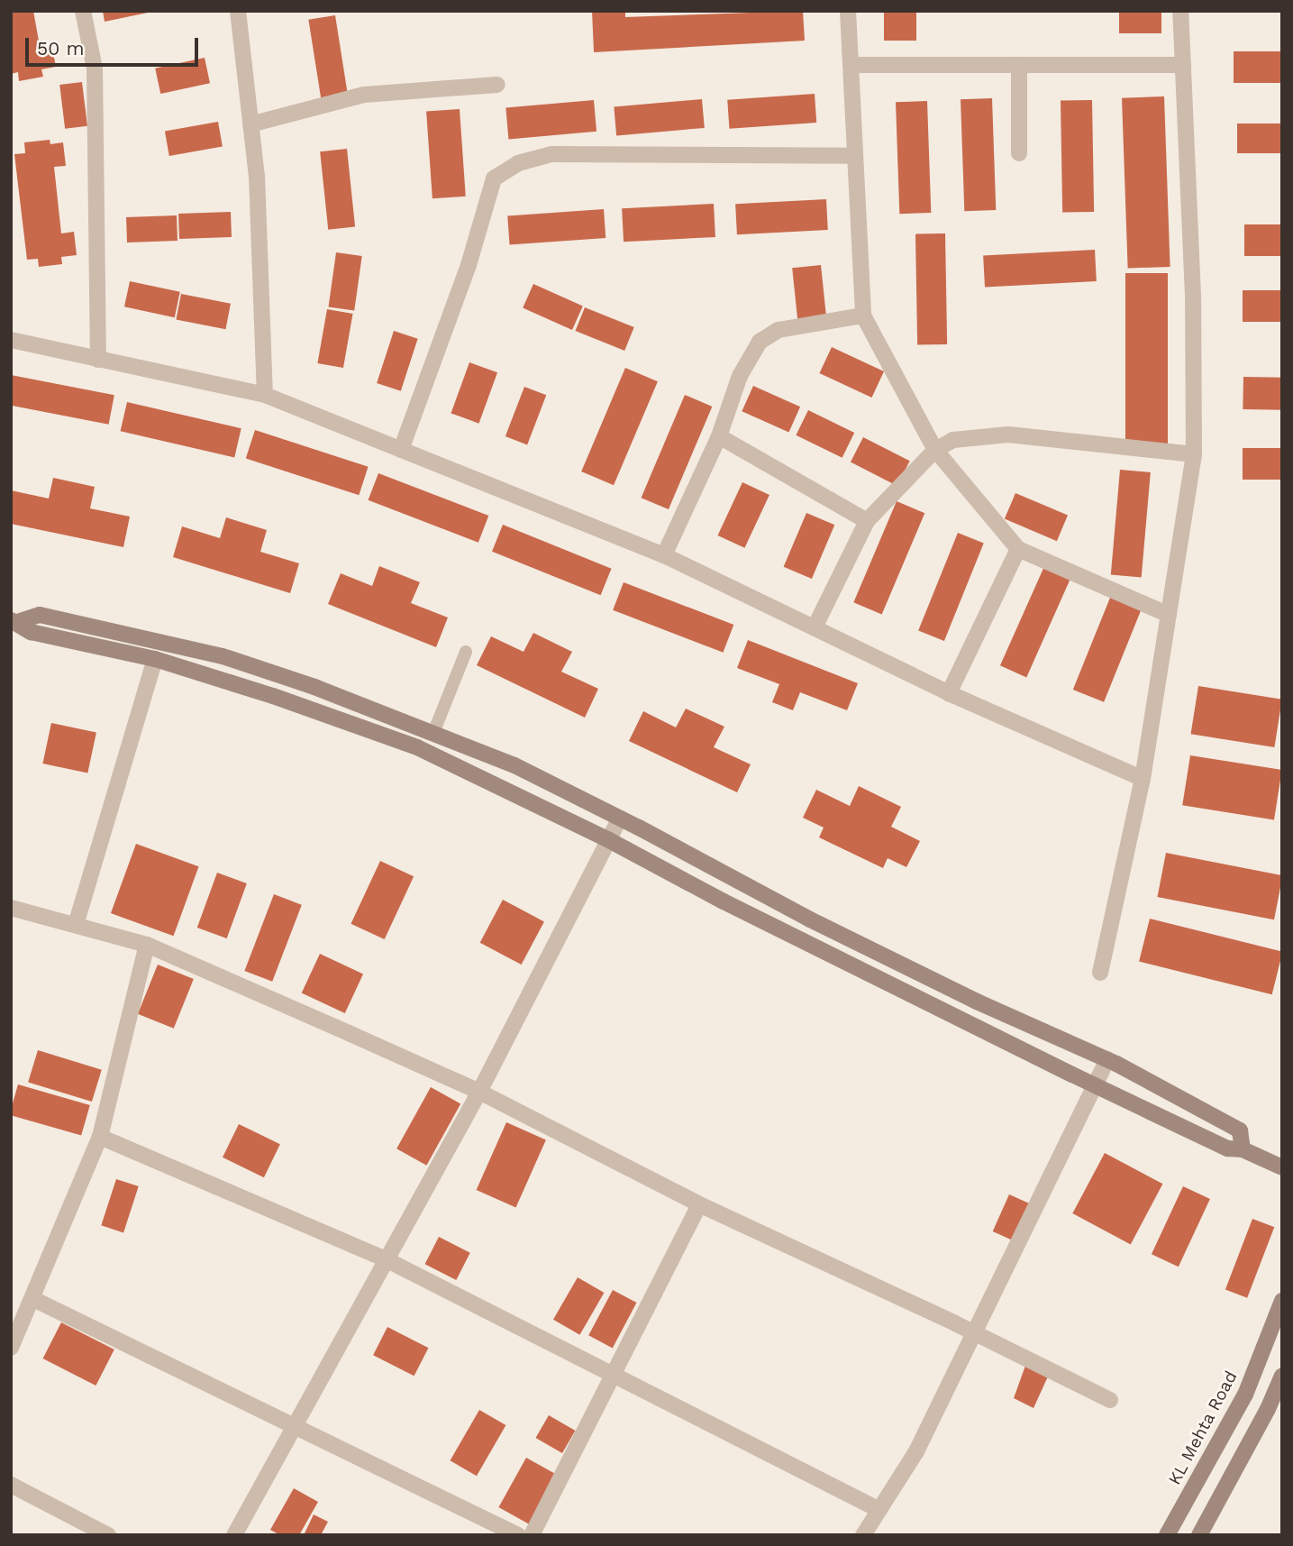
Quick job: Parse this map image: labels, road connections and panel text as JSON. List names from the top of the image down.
{
  "streets": {
    "street": ["KL Mehta Road"]
  },
  "scale_bar": "50 m"
}
